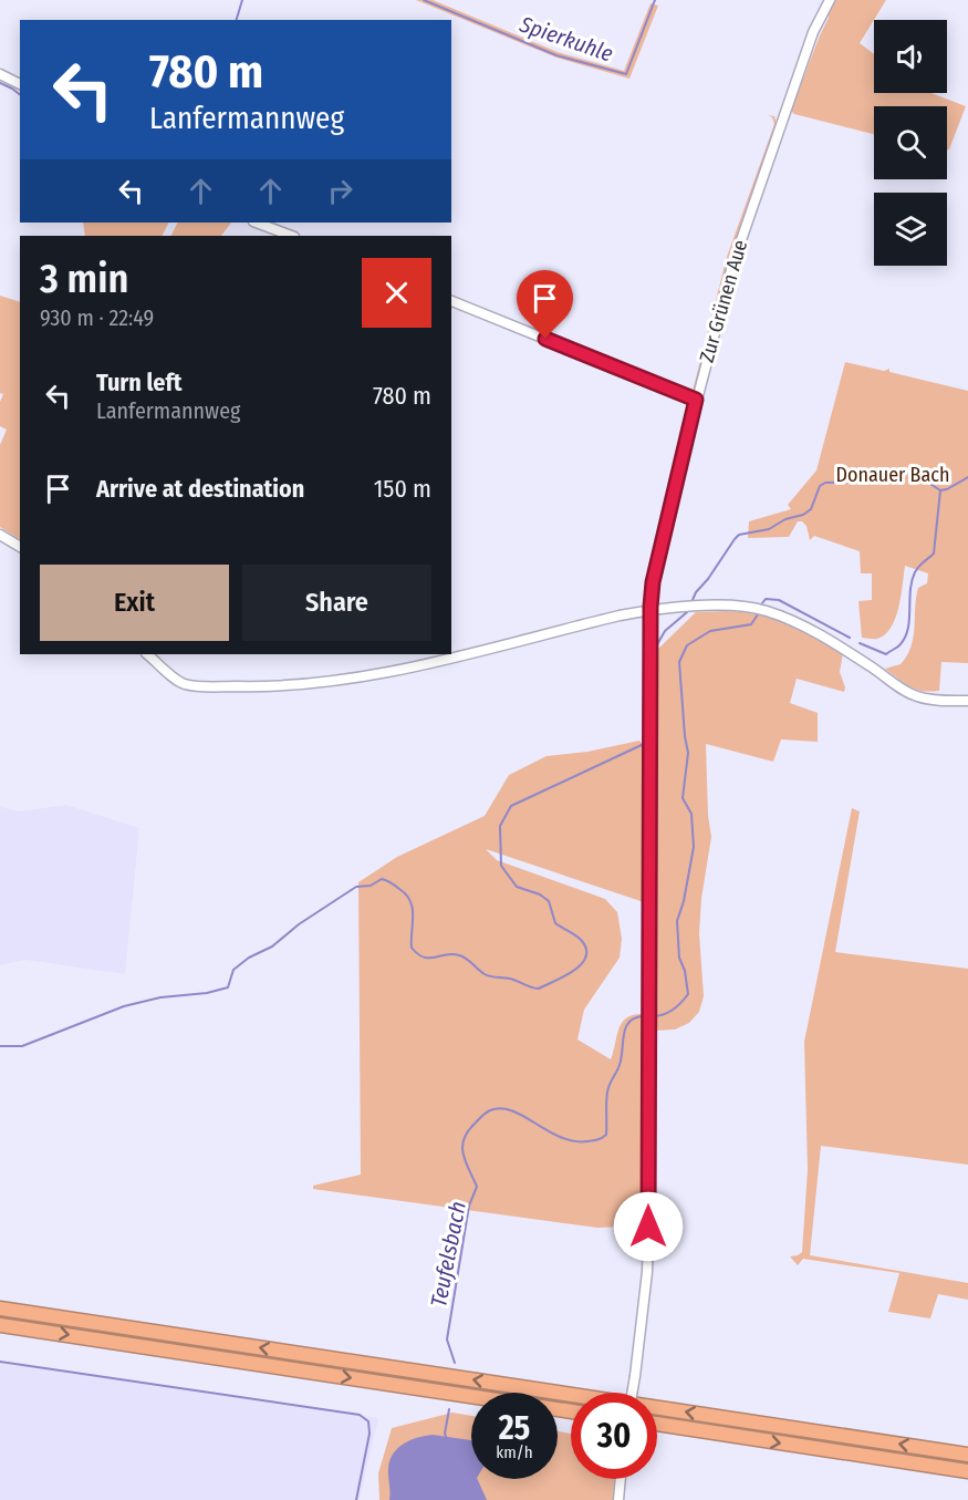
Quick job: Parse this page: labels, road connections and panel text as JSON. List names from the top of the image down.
{
  "streets": {
    "street": ["Zur Grünen Aue"]
  },
  "water": ["Spierkuhle", "Teufelsbach"],
  "parks": ["Donauer Bach"],
  "page": {
    "turn": ["780 m", "Lanfermannweg"],
    "heading": ["3 min", "930 m · 22:49"],
    "list": [
      {
        "name": "Turn left",
        "note": "Lanfermannweg",
        "value": "780 m"
      },
      {
        "name": "Arrive at destination",
        "value": "150 m"
      }
    ],
    "buttons": ["Exit", "Share"],
    "speed": "25 km/h",
    "limit": "30"
  }
}
